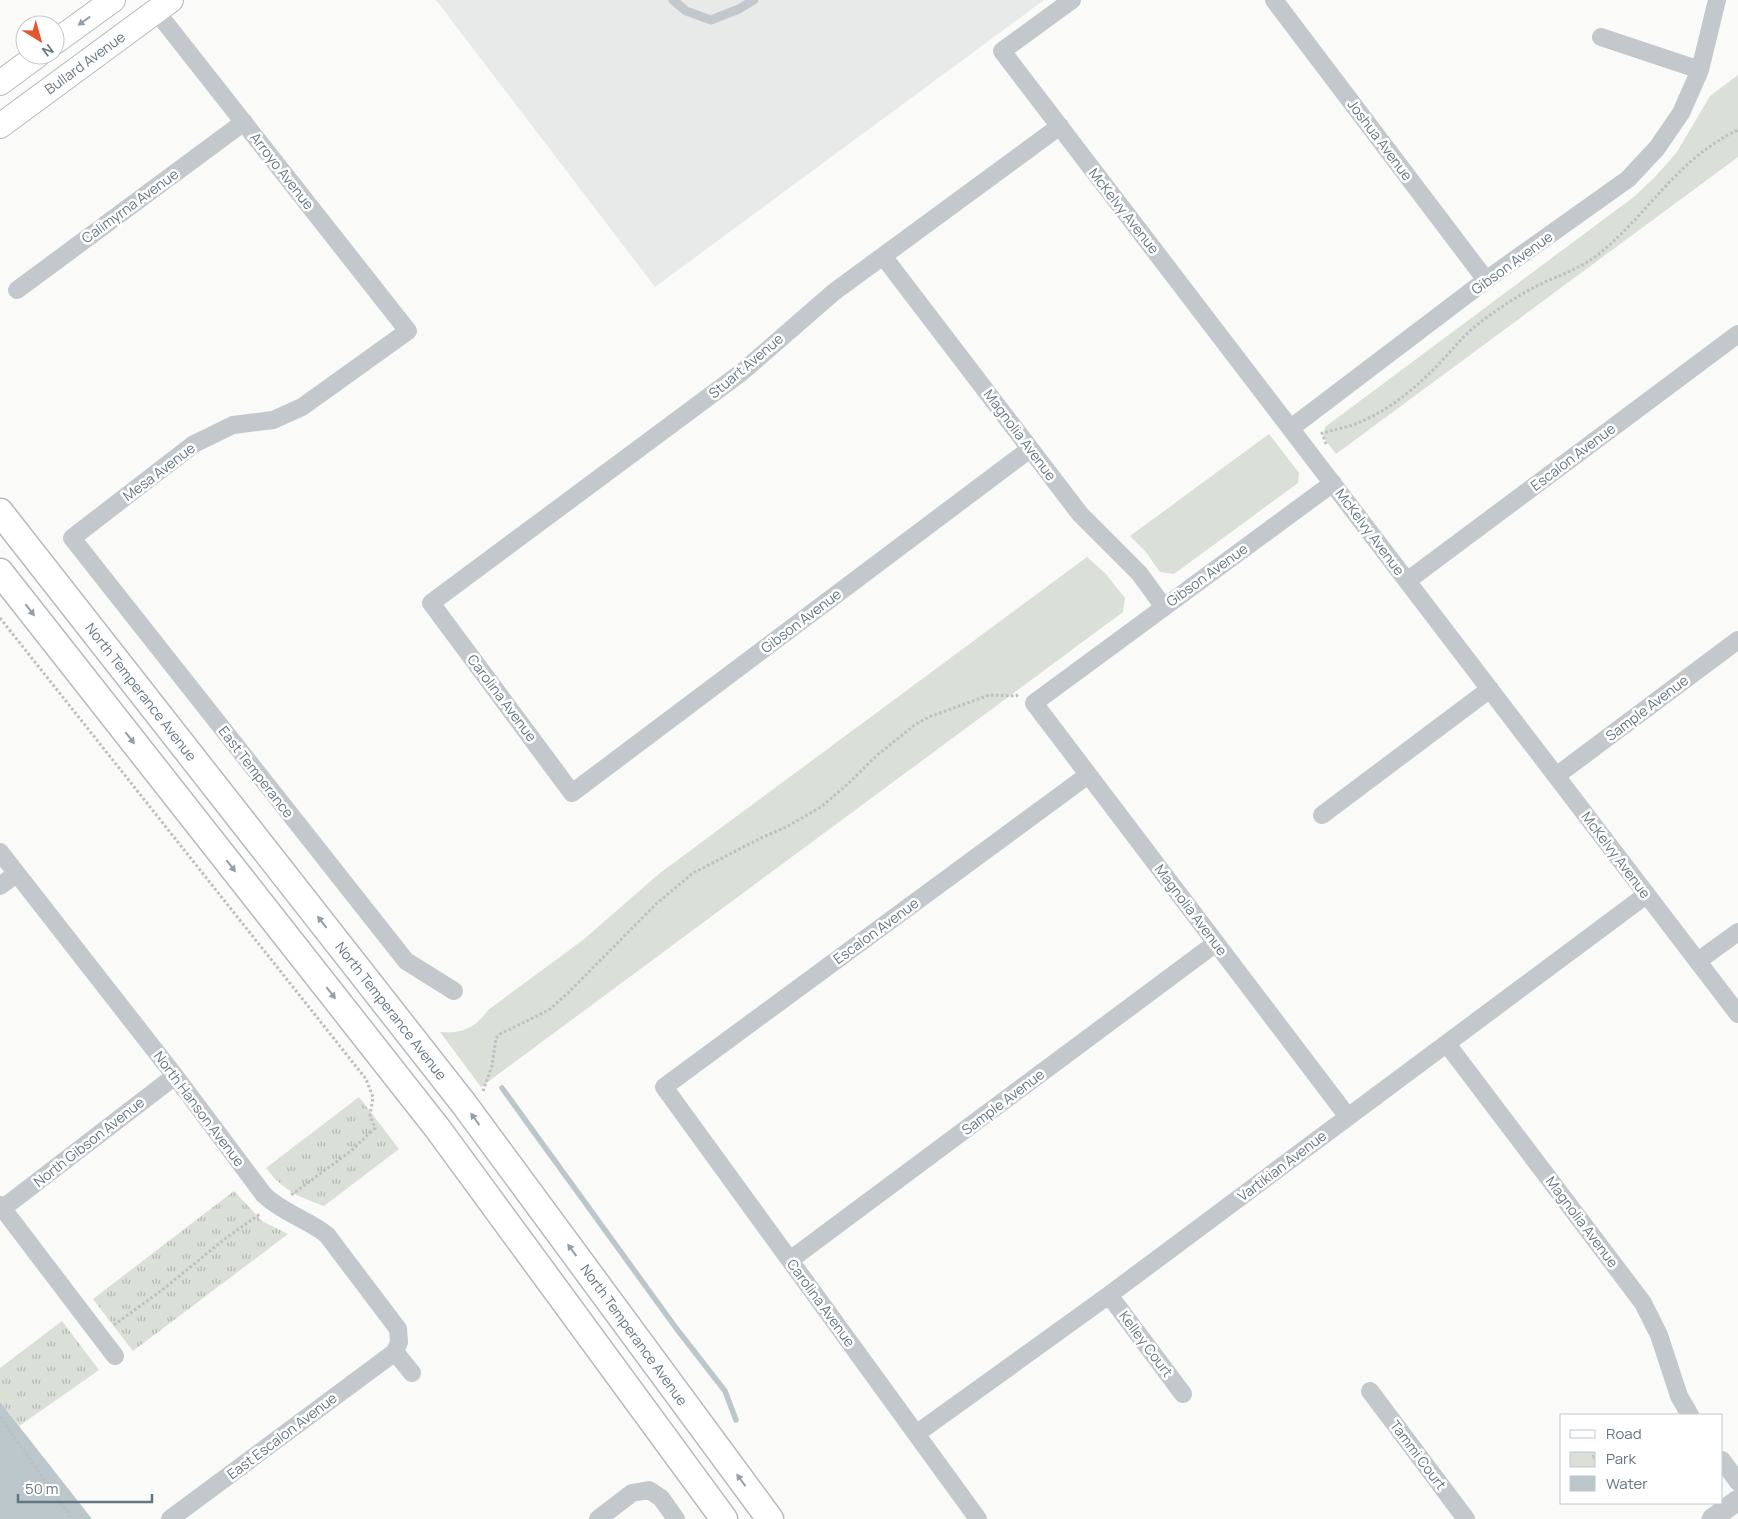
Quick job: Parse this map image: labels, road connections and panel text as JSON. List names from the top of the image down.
{
  "streets": {
    "main road": ["Bullard Avenue", "North Temperance Avenue"],
    "street": [
      "Joshua Avenue",
      "Arroyo Avenue",
      "Calimyrna Avenue",
      "McKelvy Avenue",
      "Gibson Avenue",
      "Stuart Avenue",
      "Magnolia Avenue",
      "Escalon Avenue",
      "Mesa Avenue",
      "Carolina Avenue",
      "Sample Avenue",
      "East Temperance",
      "North Hanson Avenue",
      "North Gibson Avenue",
      "Vartikian Avenue",
      "Kelley Court",
      "East Escalon Avenue",
      "Tammi Court"
    ]
  },
  "crossings": [
    ["Bullard Avenue", "Arroyo Avenue"],
    ["Joshua Avenue", "Gibson Avenue"],
    ["Arroyo Avenue", "Calimyrna Avenue"],
    ["Arroyo Avenue", "Mesa Avenue"],
    ["McKelvy Avenue", "Gibson Avenue"],
    ["McKelvy Avenue", "Stuart Avenue"],
    ["McKelvy Avenue", "Escalon Avenue"],
    ["McKelvy Avenue", "Sample Avenue"],
    ["McKelvy Avenue", "Vartikian Avenue"],
    ["Gibson Avenue", "Magnolia Avenue"],
    ["Gibson Avenue", "Carolina Avenue"],
    ["Stuart Avenue", "Magnolia Avenue"],
    ["Stuart Avenue", "Carolina Avenue"],
    ["Magnolia Avenue", "Escalon Avenue"],
    ["Magnolia Avenue", "Sample Avenue"],
    ["Magnolia Avenue", "Vartikian Avenue"],
    ["Escalon Avenue", "Carolina Avenue"],
    ["Mesa Avenue", "East Temperance"],
    ["Carolina Avenue", "Sample Avenue"],
    ["Carolina Avenue", "Vartikian Avenue"],
    ["North Hanson Avenue", "North Gibson Avenue"],
    ["North Hanson Avenue", "East Escalon Avenue"],
    ["Vartikian Avenue", "Kelley Court"]
  ],
  "legend": ["Road", "Park", "Water"],
  "scale_bar": "50 m",
  "north": "bottom right"
}
